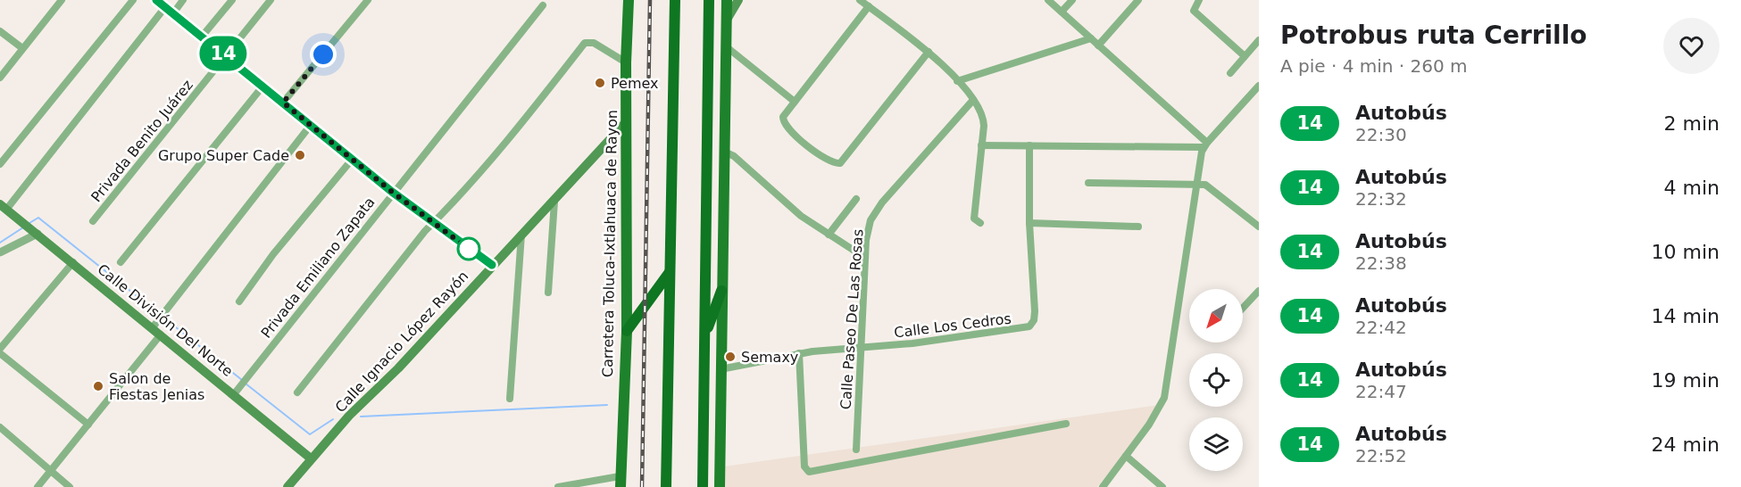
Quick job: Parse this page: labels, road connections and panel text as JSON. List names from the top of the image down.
{
  "streets": {
    "main road": ["Carretera Toluca-Ixtlahuaca de Rayon", "Calle División Del Norte", "Calle Ignacio López Rayón"],
    "street": [
      "Privada Benito Juárez",
      "Privada Emiliano Zapata",
      "Calle Paseo De Las Rosas",
      "Calle Los Cedros"
    ]
  },
  "crossings": [
    ["Carretera Toluca-Ixtlahuaca de Rayon", "Calle Ignacio López Rayón"],
    ["Privada Emiliano Zapata", "Calle División Del Norte"],
    ["Calle Paseo De Las Rosas", "Calle Los Cedros"],
    ["Calle División Del Norte", "Calle Ignacio López Rayón"]
  ],
  "places": [
    "Pemex",
    "Grupo Super Cade",
    "Semaxy",
    "Salon de Fiestas Jenias"
  ],
  "lines": ["bus line 14"],
  "north": "bottom left",
  "page": {
    "on_map": "14",
    "heading": ["Potrobus ruta Cerrillo", "A pie · 4 min · 260 m"],
    "list": [
      {
        "mark": "14",
        "name": "Autobús",
        "note": "22:30",
        "value": "2 min"
      },
      {
        "mark": "14",
        "name": "Autobús",
        "note": "22:32",
        "value": "4 min"
      },
      {
        "mark": "14",
        "name": "Autobús",
        "note": "22:38",
        "value": "10 min"
      },
      {
        "mark": "14",
        "name": "Autobús",
        "note": "22:42",
        "value": "14 min"
      },
      {
        "mark": "14",
        "name": "Autobús",
        "note": "22:47",
        "value": "19 min"
      },
      {
        "mark": "14",
        "name": "Autobús",
        "note": "22:52",
        "value": "24 min"
      }
    ]
  }
}
